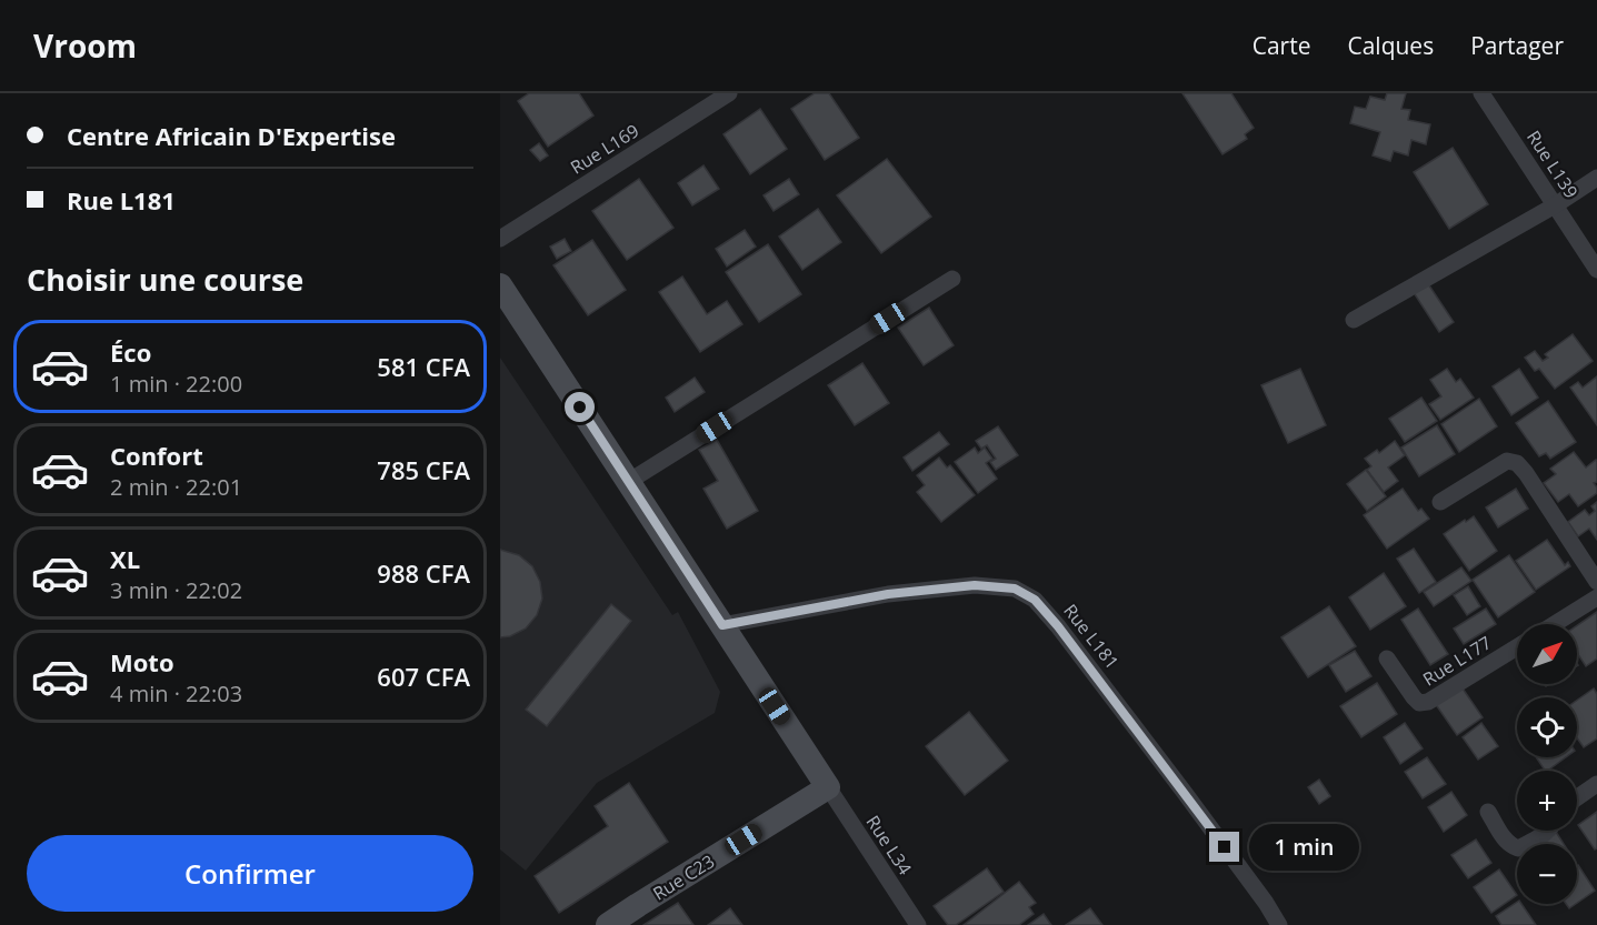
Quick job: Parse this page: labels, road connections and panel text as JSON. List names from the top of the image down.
{
  "streets": {
    "street": [
      "Rue L169",
      "Rue L139",
      "Rue L181",
      "Rue L177",
      "Rue L34",
      "Rue C23"
    ]
  },
  "crossings": [
    ["Rue L34", "Rue C23"]
  ],
  "north": "top right",
  "page": {
    "header": "Vroom",
    "nav": ["Carte", "Calques", "Partager"],
    "banner": ["Centre Africain D'Expertise", "Rue L181"],
    "heading": "Choisir une course",
    "list": [
      {
        "name": "Éco",
        "note": "1 min · 22:00",
        "value": "581 CFA"
      },
      {
        "name": "Confort",
        "note": "2 min · 22:01",
        "value": "785 CFA"
      },
      {
        "name": "XL",
        "note": "3 min · 22:02",
        "value": "988 CFA"
      },
      {
        "name": "Moto",
        "note": "4 min · 22:03",
        "value": "607 CFA"
      }
    ],
    "map_buttons": ["+", "−"],
    "buttons": "Confirmer",
    "bubble": "1 min"
  }
}
